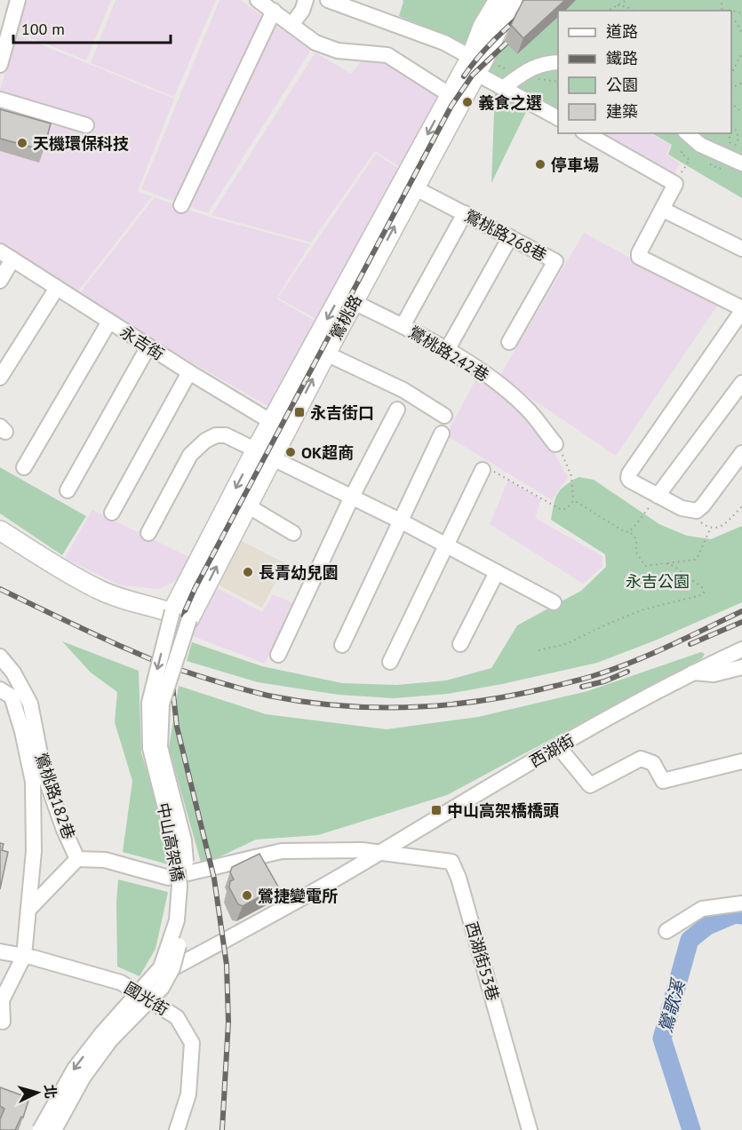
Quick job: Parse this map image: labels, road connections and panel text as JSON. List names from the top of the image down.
{
  "streets": {
    "main road": ["鶯桃路"],
    "street": [
      "鶯桃路268巷",
      "永吉街",
      "鶯桃路242巷",
      "西湖街",
      "鶯桃路182巷",
      "中山高架橋",
      "西湖街53巷",
      "國光街"
    ]
  },
  "crossings": [
    ["鶯桃路268巷", "鶯桃路"],
    ["鶯桃路", "永吉街"],
    ["鶯桃路", "鶯桃路242巷"],
    ["鶯桃路", "中山高架橋"],
    ["西湖街", "鶯桃路182巷"],
    ["西湖街", "中山高架橋"],
    ["西湖街", "西湖街53巷"],
    ["鶯桃路182巷", "西湖街53巷"]
  ],
  "water": ["鶯歌溪"],
  "parks": ["永吉公園"],
  "places": {
    "other": [
      "義食之選",
      "天機環保科技",
      "停車場",
      "OK超商",
      "長青幼兒園",
      "鶯捷變電所"
    ],
    "transit": ["永吉街口", "中山高架橋橋頭"]
  },
  "legend": [
    "道路",
    "鐵路",
    "公園",
    "建築"
  ],
  "scale_bar": "100 m",
  "north": "right"
}
